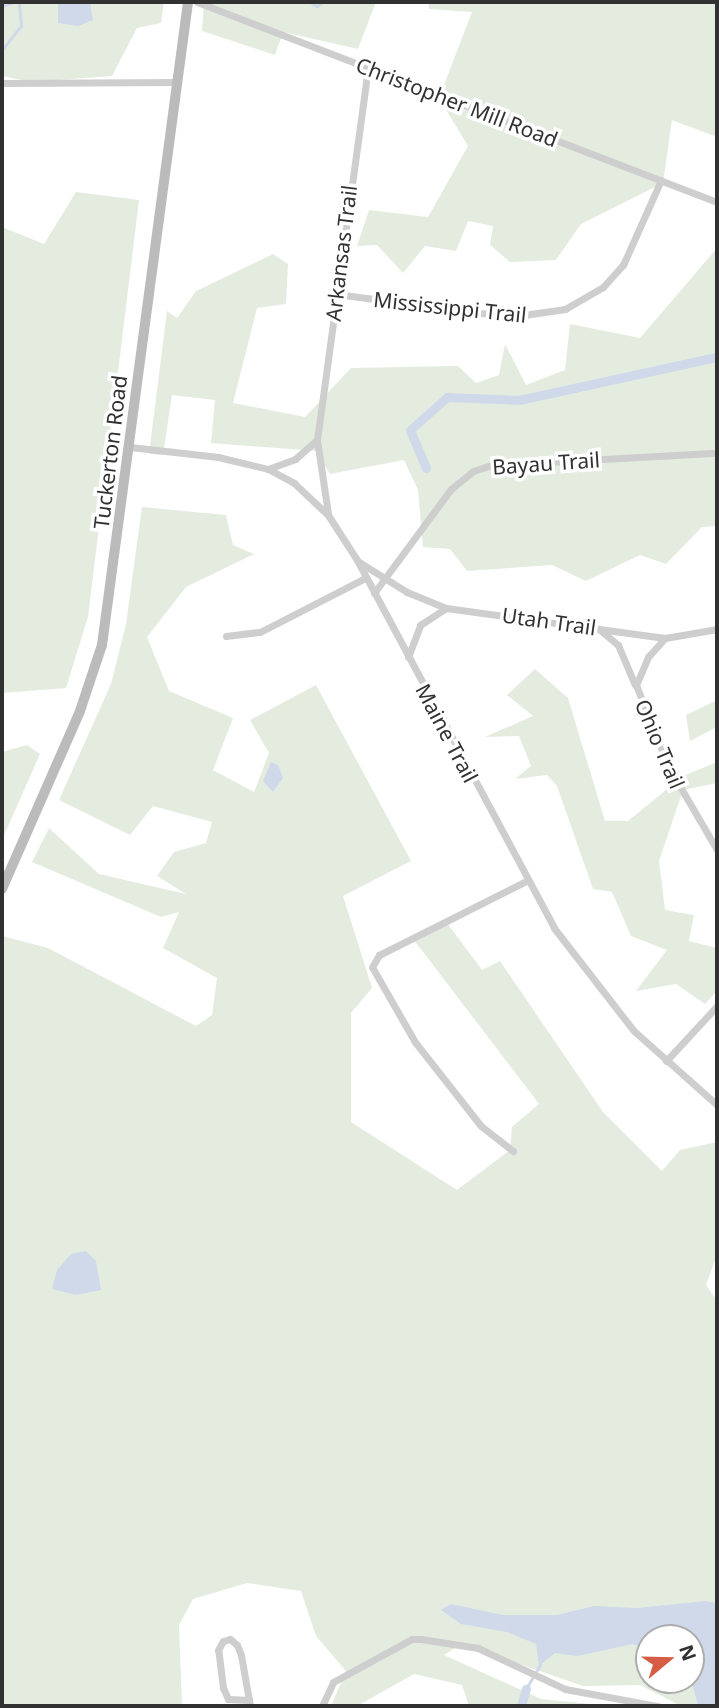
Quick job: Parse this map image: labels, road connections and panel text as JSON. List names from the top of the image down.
{
  "streets": {
    "main road": ["Tuckerton Road"],
    "street": [
      "Christopher Mill Road",
      "Arkansas Trail",
      "Mississippi Trail",
      "Bayau Trail",
      "Utah Trail",
      "Maine Trail",
      "Ohio Trail"
    ]
  },
  "crossings": [
    ["Christopher Mill Road", "Arkansas Trail"],
    ["Christopher Mill Road", "Mississippi Trail"],
    ["Arkansas Trail", "Mississippi Trail"],
    ["Arkansas Trail", "Maine Trail"],
    ["Tuckerton Road", "Maine Trail"],
    ["Bayau Trail", "Utah Trail"],
    ["Utah Trail", "Maine Trail"],
    ["Utah Trail", "Ohio Trail"]
  ],
  "north": "right"
}
